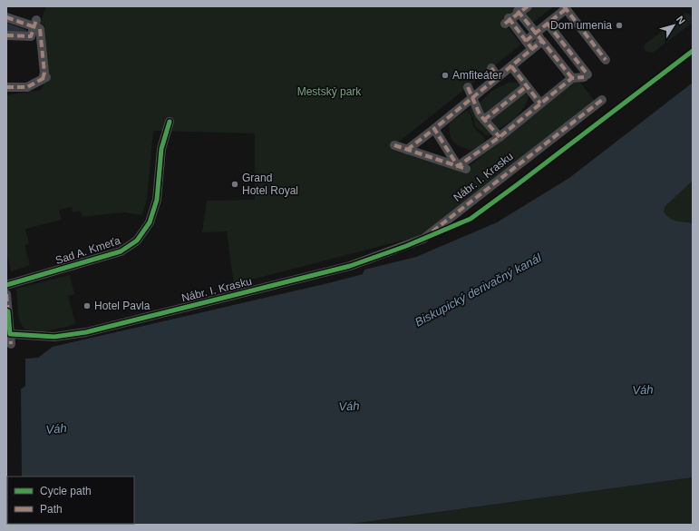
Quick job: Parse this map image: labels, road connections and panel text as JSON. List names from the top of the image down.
{
  "streets": {
    "street": ["Nábr. I. Krasku", "Sad A. Kmeťa"]
  },
  "water": ["Biskupický derivačný kanál", "Váh"],
  "parks": ["Mestský park"],
  "places": [
    "Dom umenia",
    "Amfiteáter",
    "Grand Hotel Royal",
    "Hotel Pavla"
  ],
  "legend": ["Cycle path", "Path"],
  "north": "top right"
}
